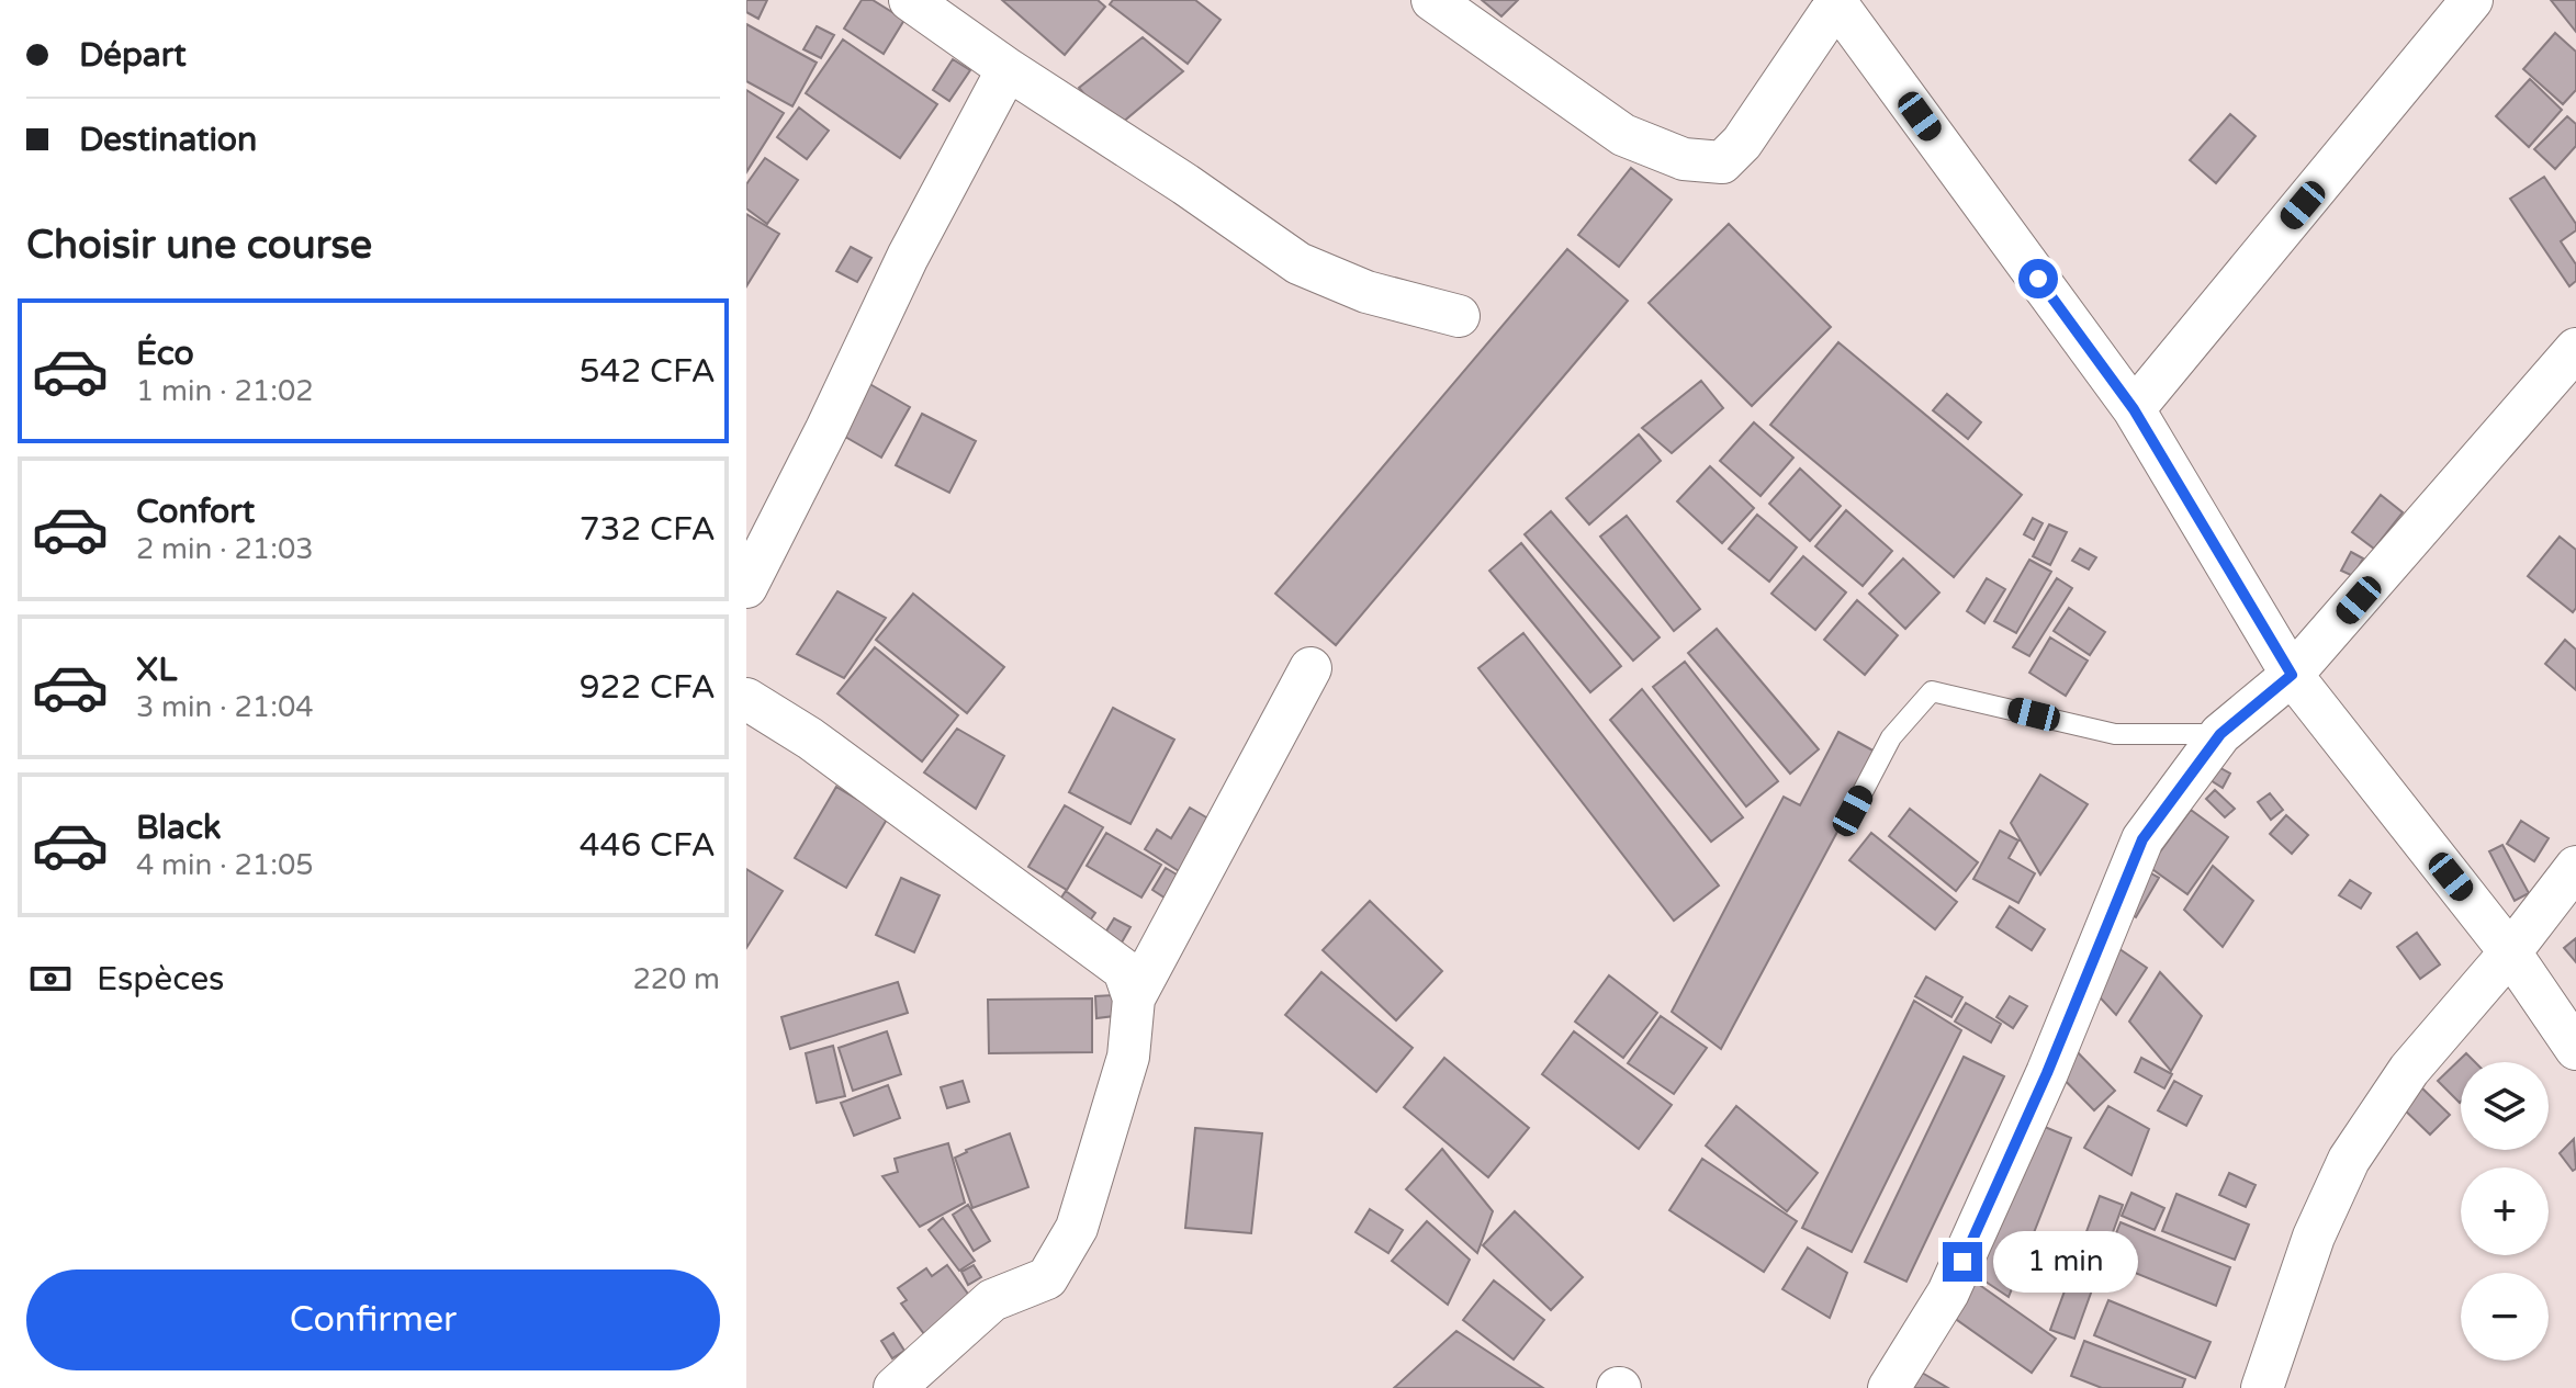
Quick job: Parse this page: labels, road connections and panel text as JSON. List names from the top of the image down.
{
  "page": {
    "banner": ["Départ", "Destination"],
    "heading": "Choisir une course",
    "list": [
      {
        "name": "Éco",
        "note": "1 min · 21:02",
        "value": "542 CFA"
      },
      {
        "name": "Confort",
        "note": "2 min · 21:03",
        "value": "732 CFA"
      },
      {
        "name": "XL",
        "note": "3 min · 21:04",
        "value": "922 CFA"
      },
      {
        "name": "Black",
        "note": "4 min · 21:05",
        "value": "446 CFA"
      }
    ],
    "pay": ["Espèces", "220 m"],
    "map_buttons": ["+", "−"],
    "bubble": "1 min",
    "buttons": "Confirmer"
  }
}
